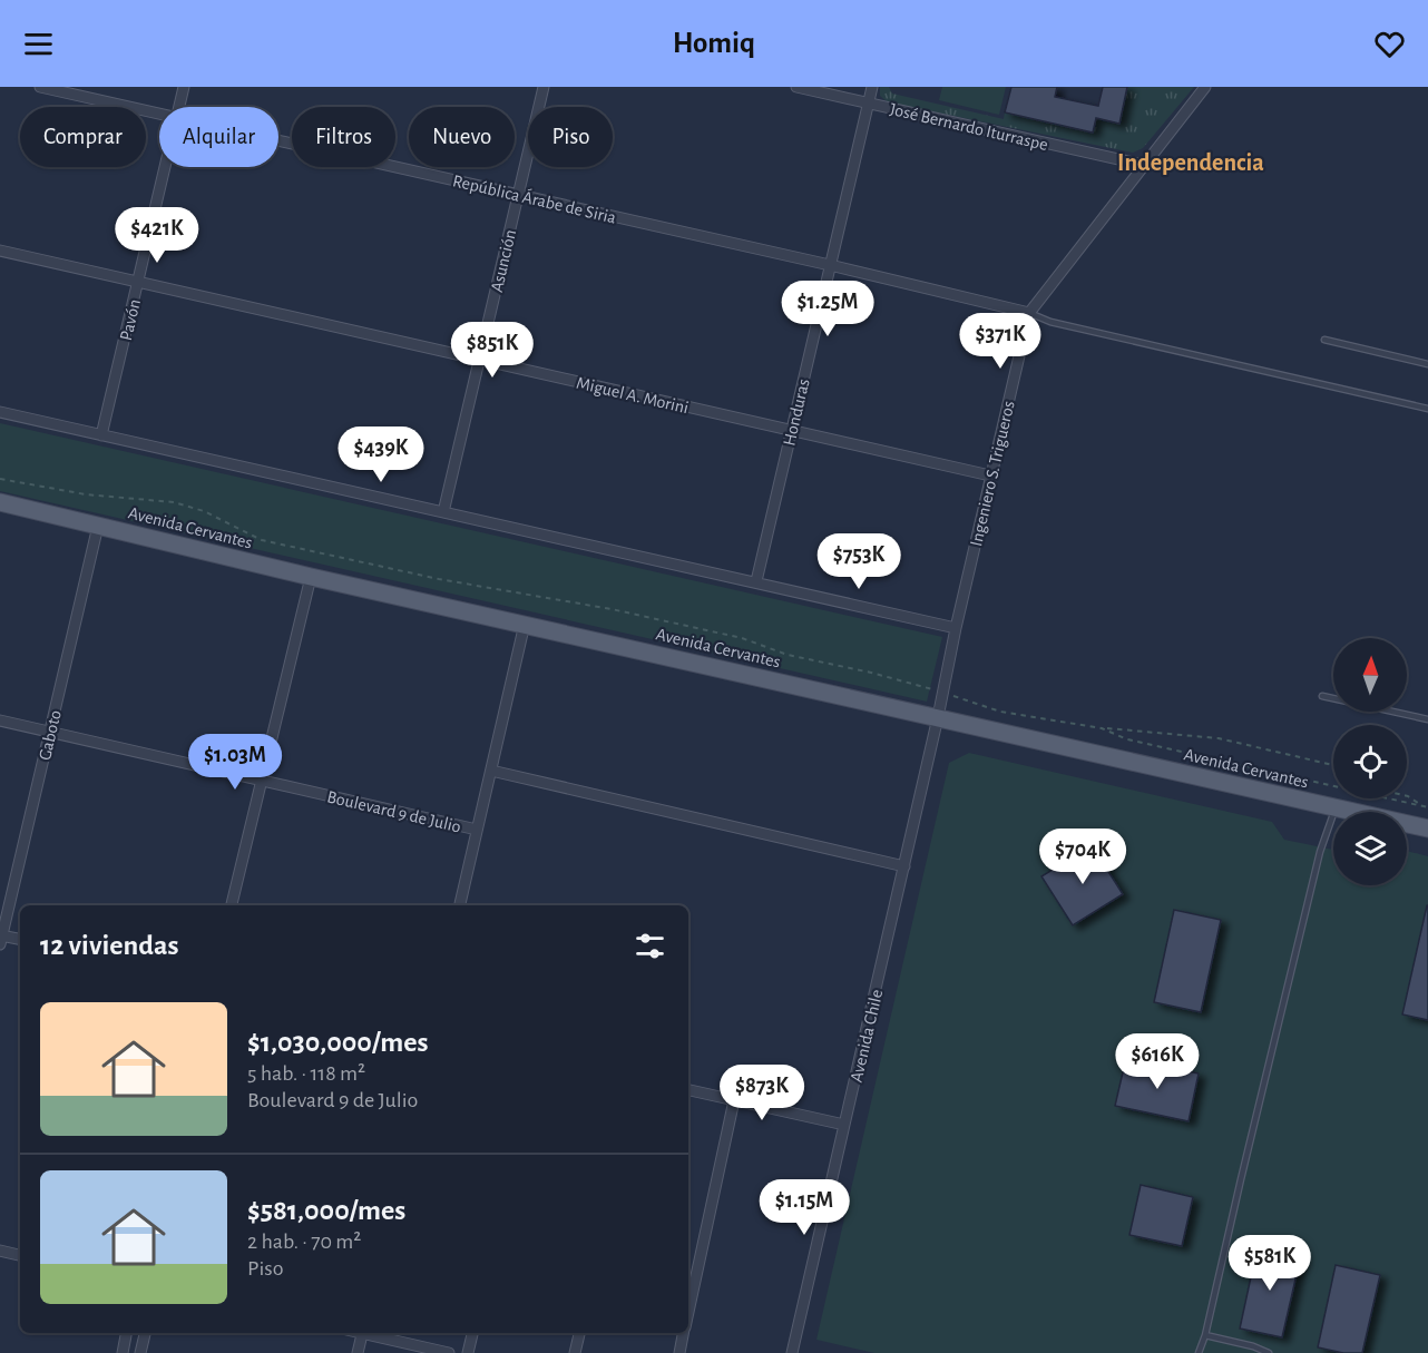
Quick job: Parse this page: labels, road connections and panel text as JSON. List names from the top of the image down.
{
  "streets": {
    "main road": ["Avenida Cervantes"],
    "street": [
      "José Bernardo Iturraspe",
      "República Árabe de Siria",
      "Asunción",
      "Pavón",
      "Miguel A. Morini",
      "Honduras",
      "Ingeniero S. Trigueros",
      "Gaboto",
      "Boulevard 9 de Julio",
      "Avenida Chile"
    ]
  },
  "crossings": [
    ["José Bernardo Iturraspe", "Honduras"],
    ["José Bernardo Iturraspe", "Ingeniero S. Trigueros"],
    ["República Árabe de Siria", "Asunción"],
    ["República Árabe de Siria", "Honduras"],
    ["República Árabe de Siria", "Ingeniero S. Trigueros"],
    ["Asunción", "Miguel A. Morini"],
    ["Pavón", "Miguel A. Morini"],
    ["Miguel A. Morini", "Honduras"],
    ["Miguel A. Morini", "Ingeniero S. Trigueros"],
    ["Ingeniero S. Trigueros", "Avenida Cervantes"],
    ["Ingeniero S. Trigueros", "Avenida Chile"],
    ["Avenida Cervantes", "Gaboto"],
    ["Avenida Cervantes", "Avenida Chile"],
    ["Gaboto", "Boulevard 9 de Julio"]
  ],
  "districts": ["Independencia"],
  "north": "top",
  "page": {
    "header": "Homiq",
    "chip": [
      "Comprar",
      "Alquilar",
      "Filtros",
      "Nuevo",
      "Piso"
    ],
    "price": [
      "$421K",
      "$1.25M",
      "$371K",
      "$851K",
      "$439K",
      "$753K",
      "$1.03M",
      "$704K",
      "$616K",
      "$873K",
      "$1.15M",
      "$581K"
    ],
    "heading": "12 viviendas",
    "list": [
      {
        "name": "$1,030,000/mes",
        "note": "5 hab. · 118 m² · Boulevard 9 de Julio"
      },
      {
        "name": "$581,000/mes",
        "note": "2 hab. · 70 m² · Piso"
      }
    ]
  }
}
